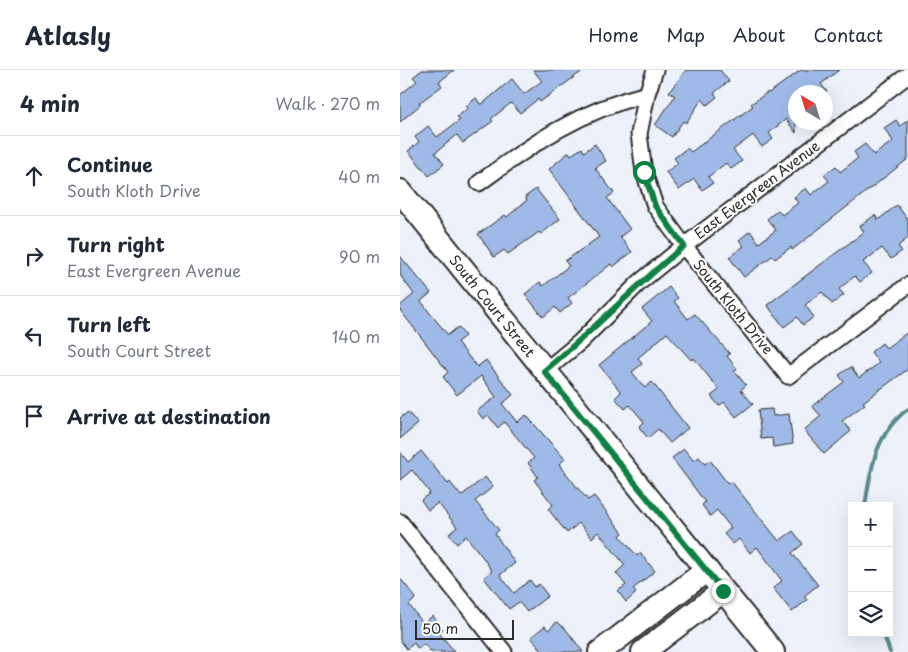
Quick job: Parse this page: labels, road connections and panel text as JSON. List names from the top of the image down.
{
  "streets": {
    "street": ["East Evergreen Avenue", "South Court Street", "South Kloth Drive"]
  },
  "crossings": [
    ["East Evergreen Avenue", "South Court Street"],
    ["East Evergreen Avenue", "South Kloth Drive"]
  ],
  "scale_bar": "50 m",
  "north": "top left",
  "page": {
    "header": "Atlasly",
    "nav": [
      "Home",
      "Map",
      "About",
      "Contact"
    ],
    "heading": ["4 min", "Walk · 270 m"],
    "list": [
      ["Continue", "South Kloth Drive", "40 m"],
      ["Turn right", "East Evergreen Avenue", "90 m"],
      ["Turn left", "South Court Street", "140 m"],
      "Arrive at destination"
    ],
    "map_buttons": ["+", "−"],
    "scale": "50 m"
  }
}
